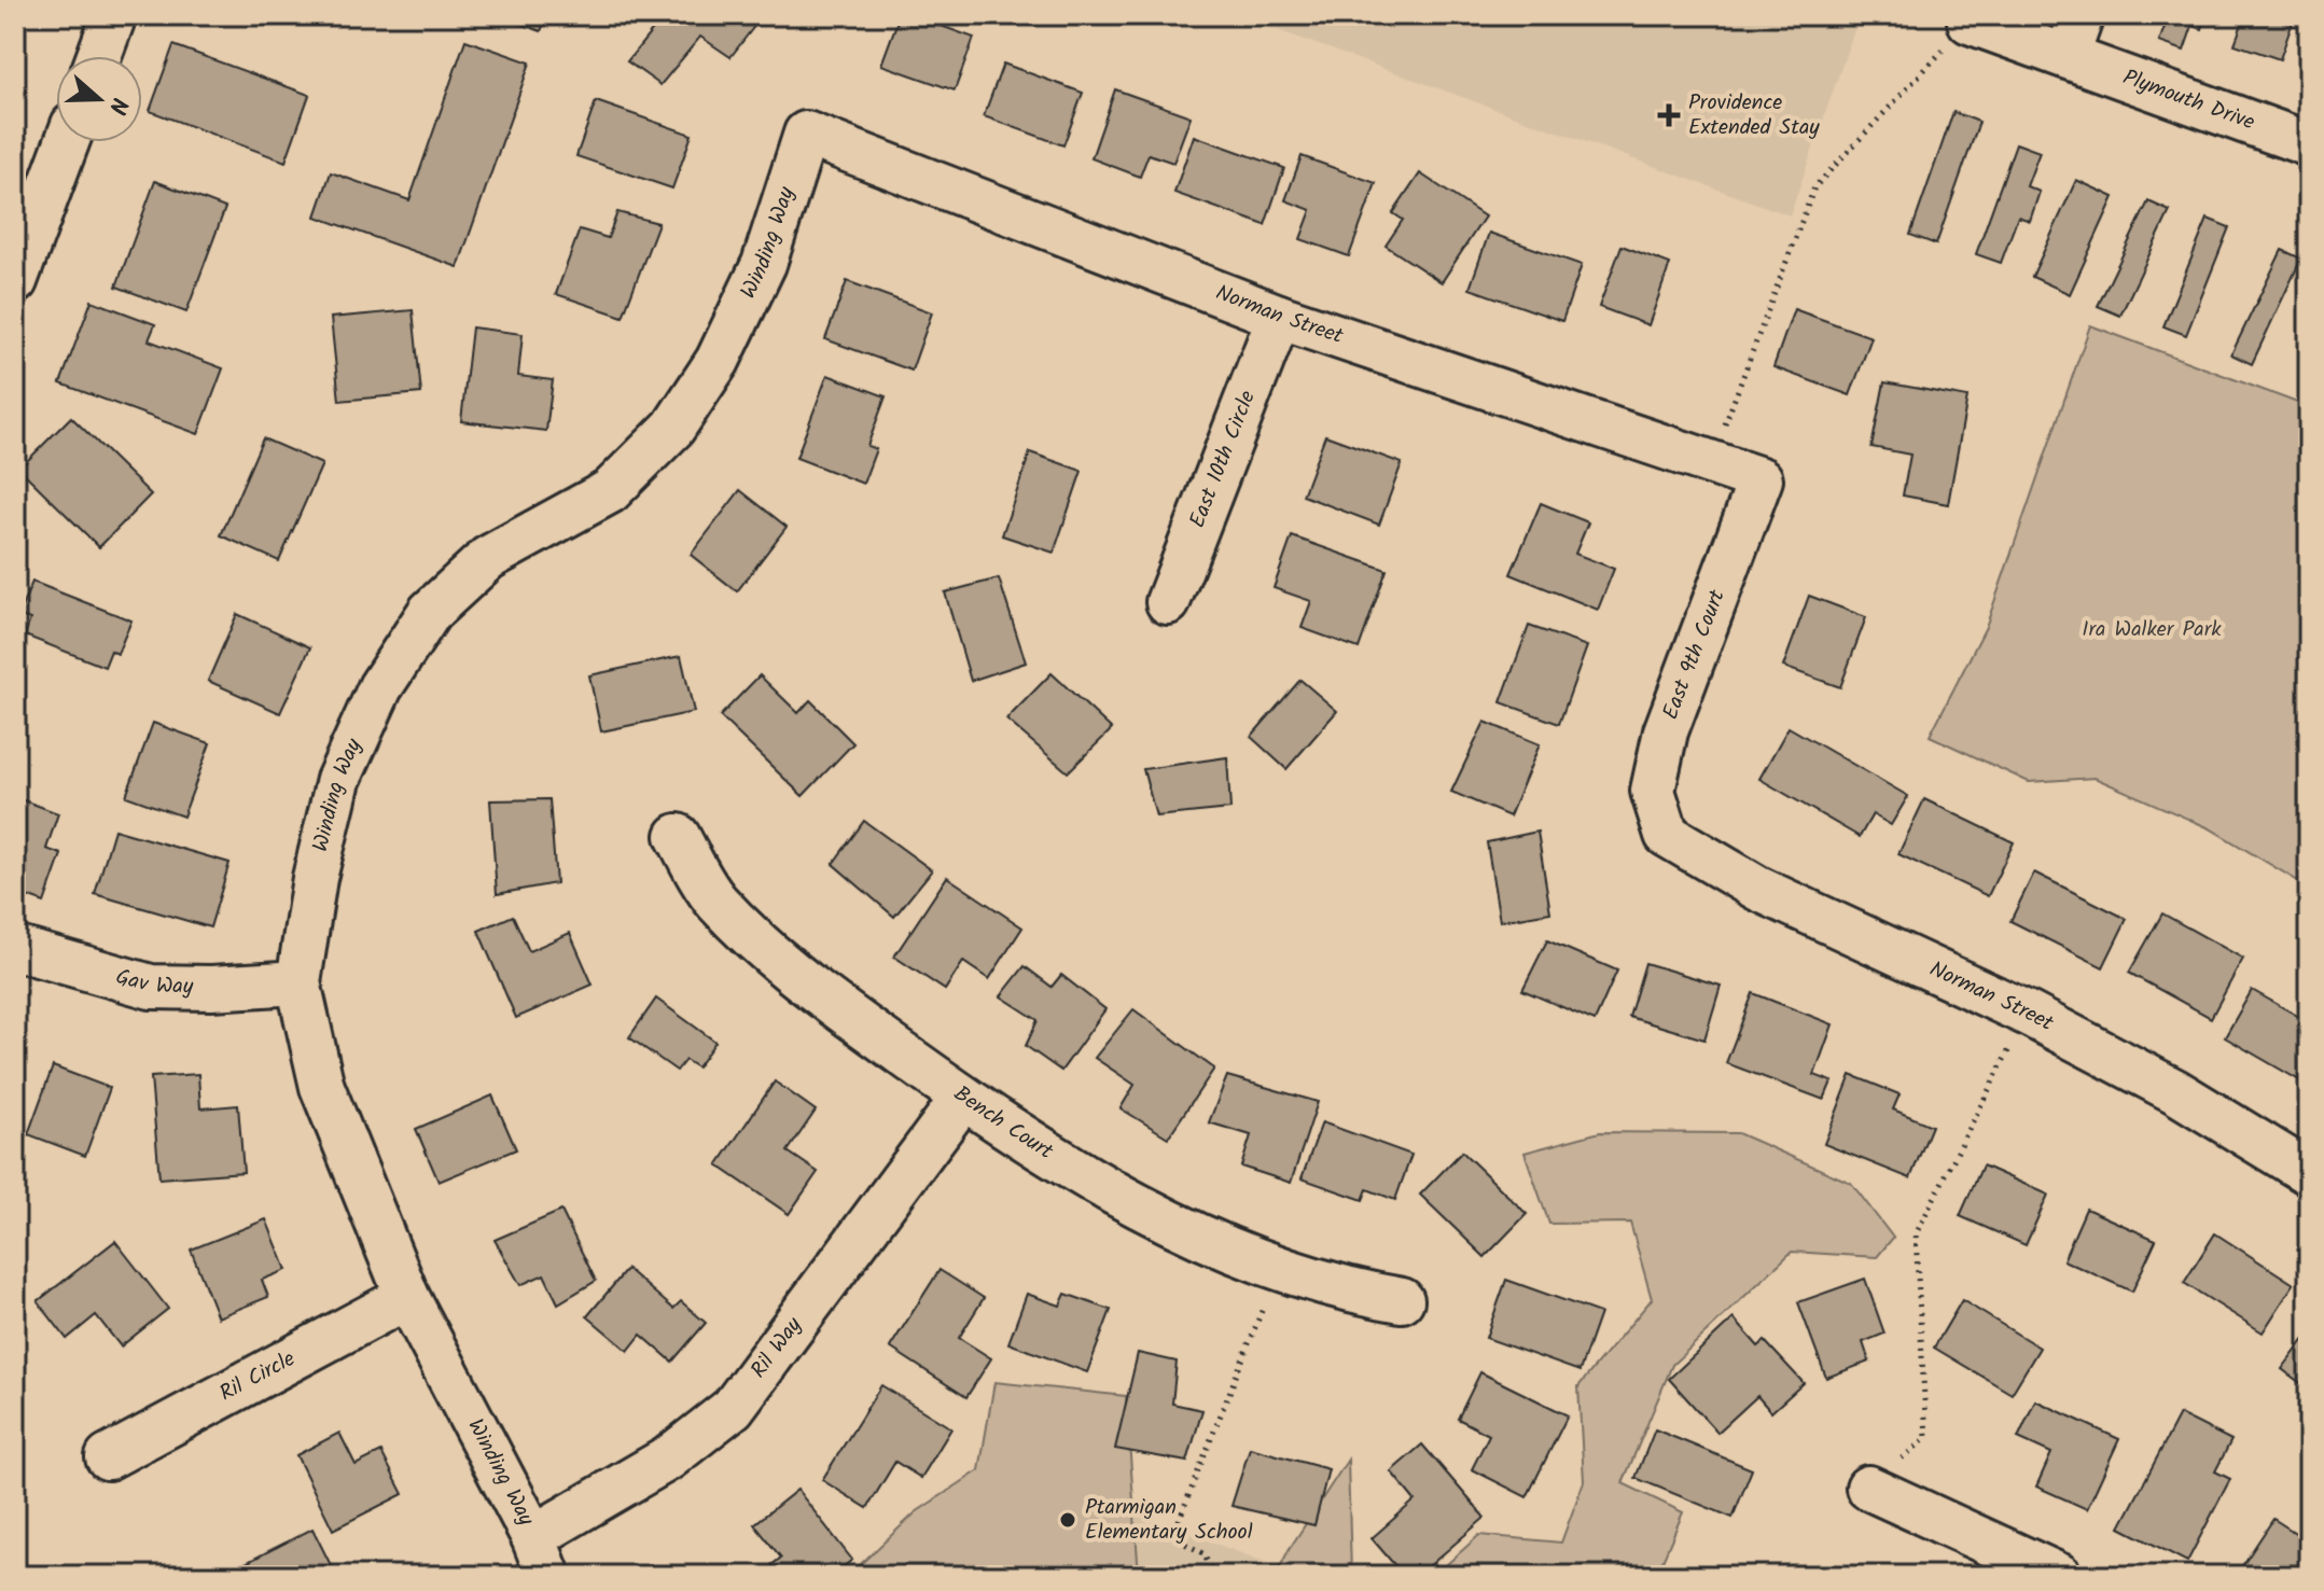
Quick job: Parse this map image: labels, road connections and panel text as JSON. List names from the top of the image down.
{
  "streets": {
    "street": [
      "Plymouth Drive",
      "Winding Way",
      "Norman Street",
      "East 10th Circle",
      "East 9th Court",
      "Gav Way",
      "Bench Court",
      "Ril Way",
      "Ril Circle"
    ]
  },
  "crossings": [
    ["Winding Way", "Norman Street"],
    ["Winding Way", "Gav Way"],
    ["Winding Way", "Ril Way"],
    ["Winding Way", "Ril Circle"],
    ["Norman Street", "East 10th Circle"],
    ["Norman Street", "East 9th Court"],
    ["Bench Court", "Ril Way"]
  ],
  "parks": ["Ira Walker Park"],
  "places": {
    "health": ["Providence Extended Stay"],
    "other": ["Ptarmigan Elementary School"]
  },
  "north": "right"
}
